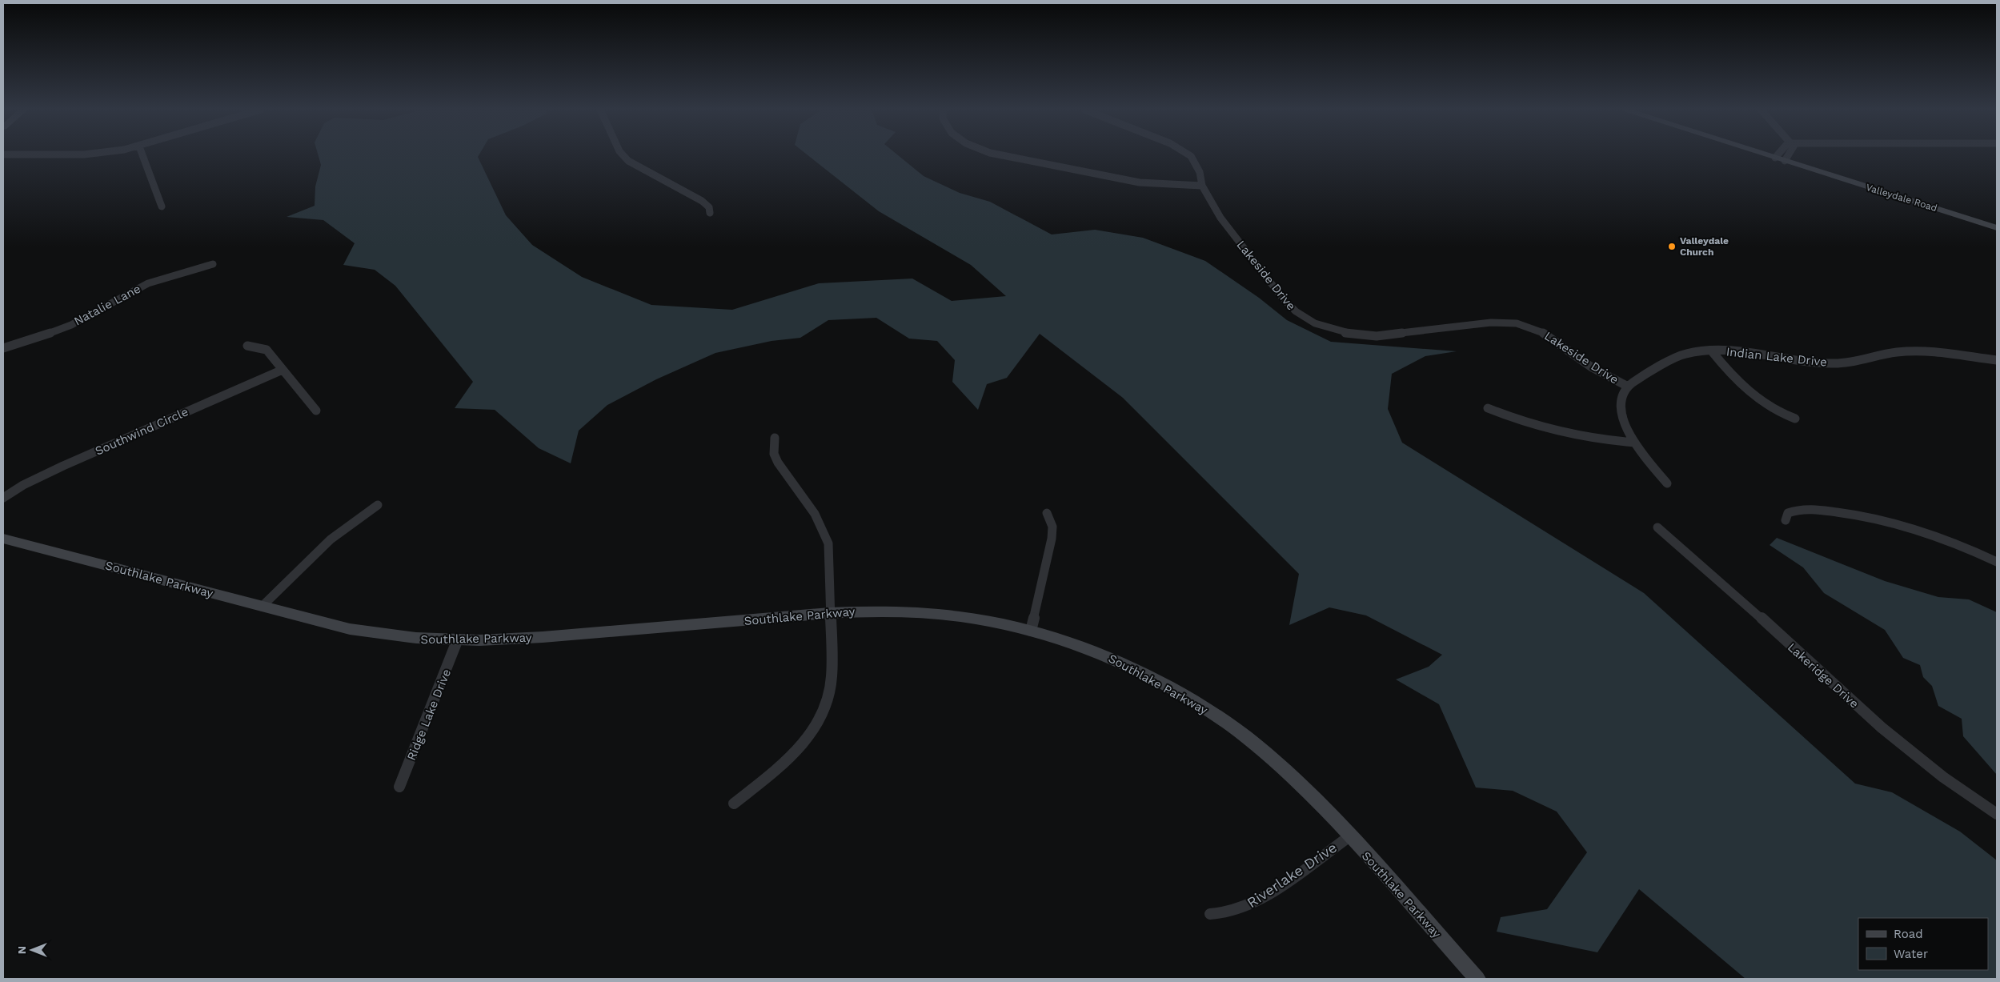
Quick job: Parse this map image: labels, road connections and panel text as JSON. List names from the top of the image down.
{
  "streets": {
    "street": [
      "Valleydale Road",
      "Lakeside Drive",
      "Natalie Lane",
      "Indian Lake Drive",
      "Southwind Circle",
      "Southlake Parkway",
      "Lakeridge Drive",
      "Ridge Lake Drive",
      "Riverlake Drive"
    ]
  },
  "crossings": [
    ["Lakeside Drive", "Indian Lake Drive"],
    ["Southlake Parkway", "Ridge Lake Drive"],
    ["Southlake Parkway", "Riverlake Drive"]
  ],
  "places": ["Valleydale Church"],
  "legend": ["Road", "Water"],
  "north": "left"
}
